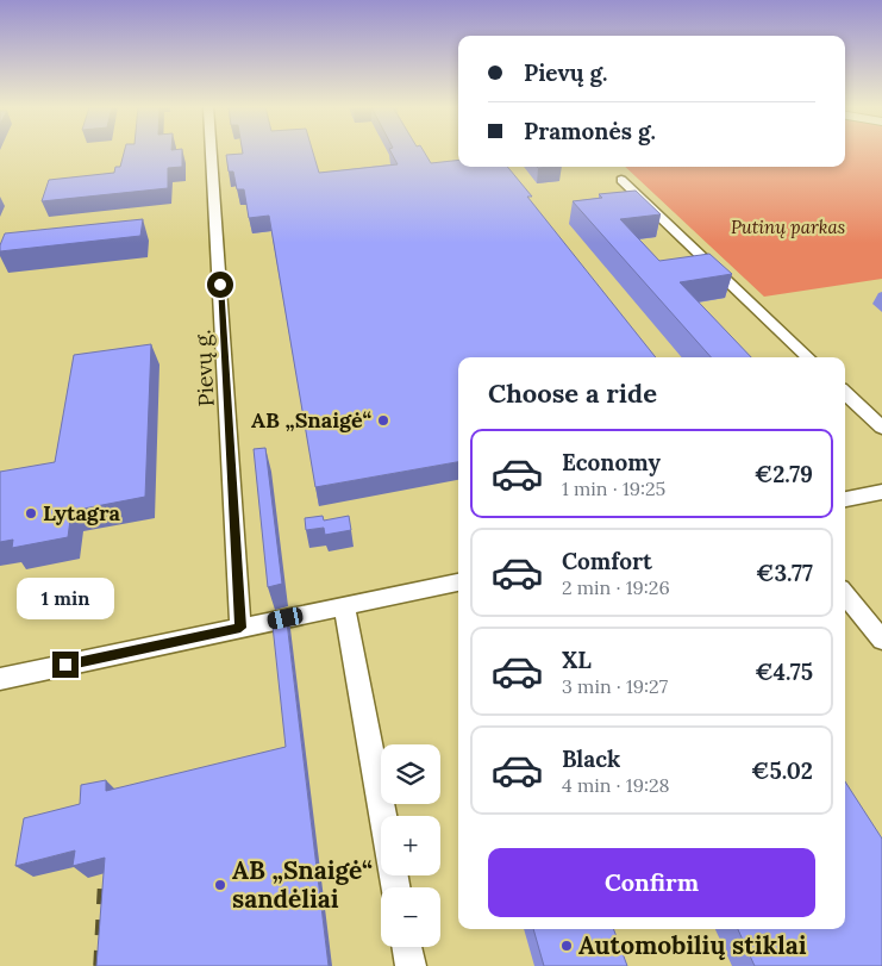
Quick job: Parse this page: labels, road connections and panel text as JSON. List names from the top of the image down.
{
  "streets": {
    "street": ["Pievų g."]
  },
  "parks": ["Putinų parkas"],
  "places": [
    "AB „Snaigė“",
    "Lytagra",
    "AB „Snaigė“ sandėliai",
    "Automobilių stiklai"
  ],
  "page": {
    "banner": ["Pievų g.", "Pramonės g."],
    "heading": "Choose a ride",
    "list": [
      {
        "name": "Economy",
        "note": "1 min · 19:25",
        "value": "€2.79"
      },
      {
        "name": "Comfort",
        "note": "2 min · 19:26",
        "value": "€3.77"
      },
      {
        "name": "XL",
        "note": "3 min · 19:27",
        "value": "€4.75"
      },
      {
        "name": "Black",
        "note": "4 min · 19:28",
        "value": "€5.02"
      }
    ],
    "bubble": "1 min",
    "map_buttons": ["+", "−"],
    "buttons": "Confirm"
  }
}
